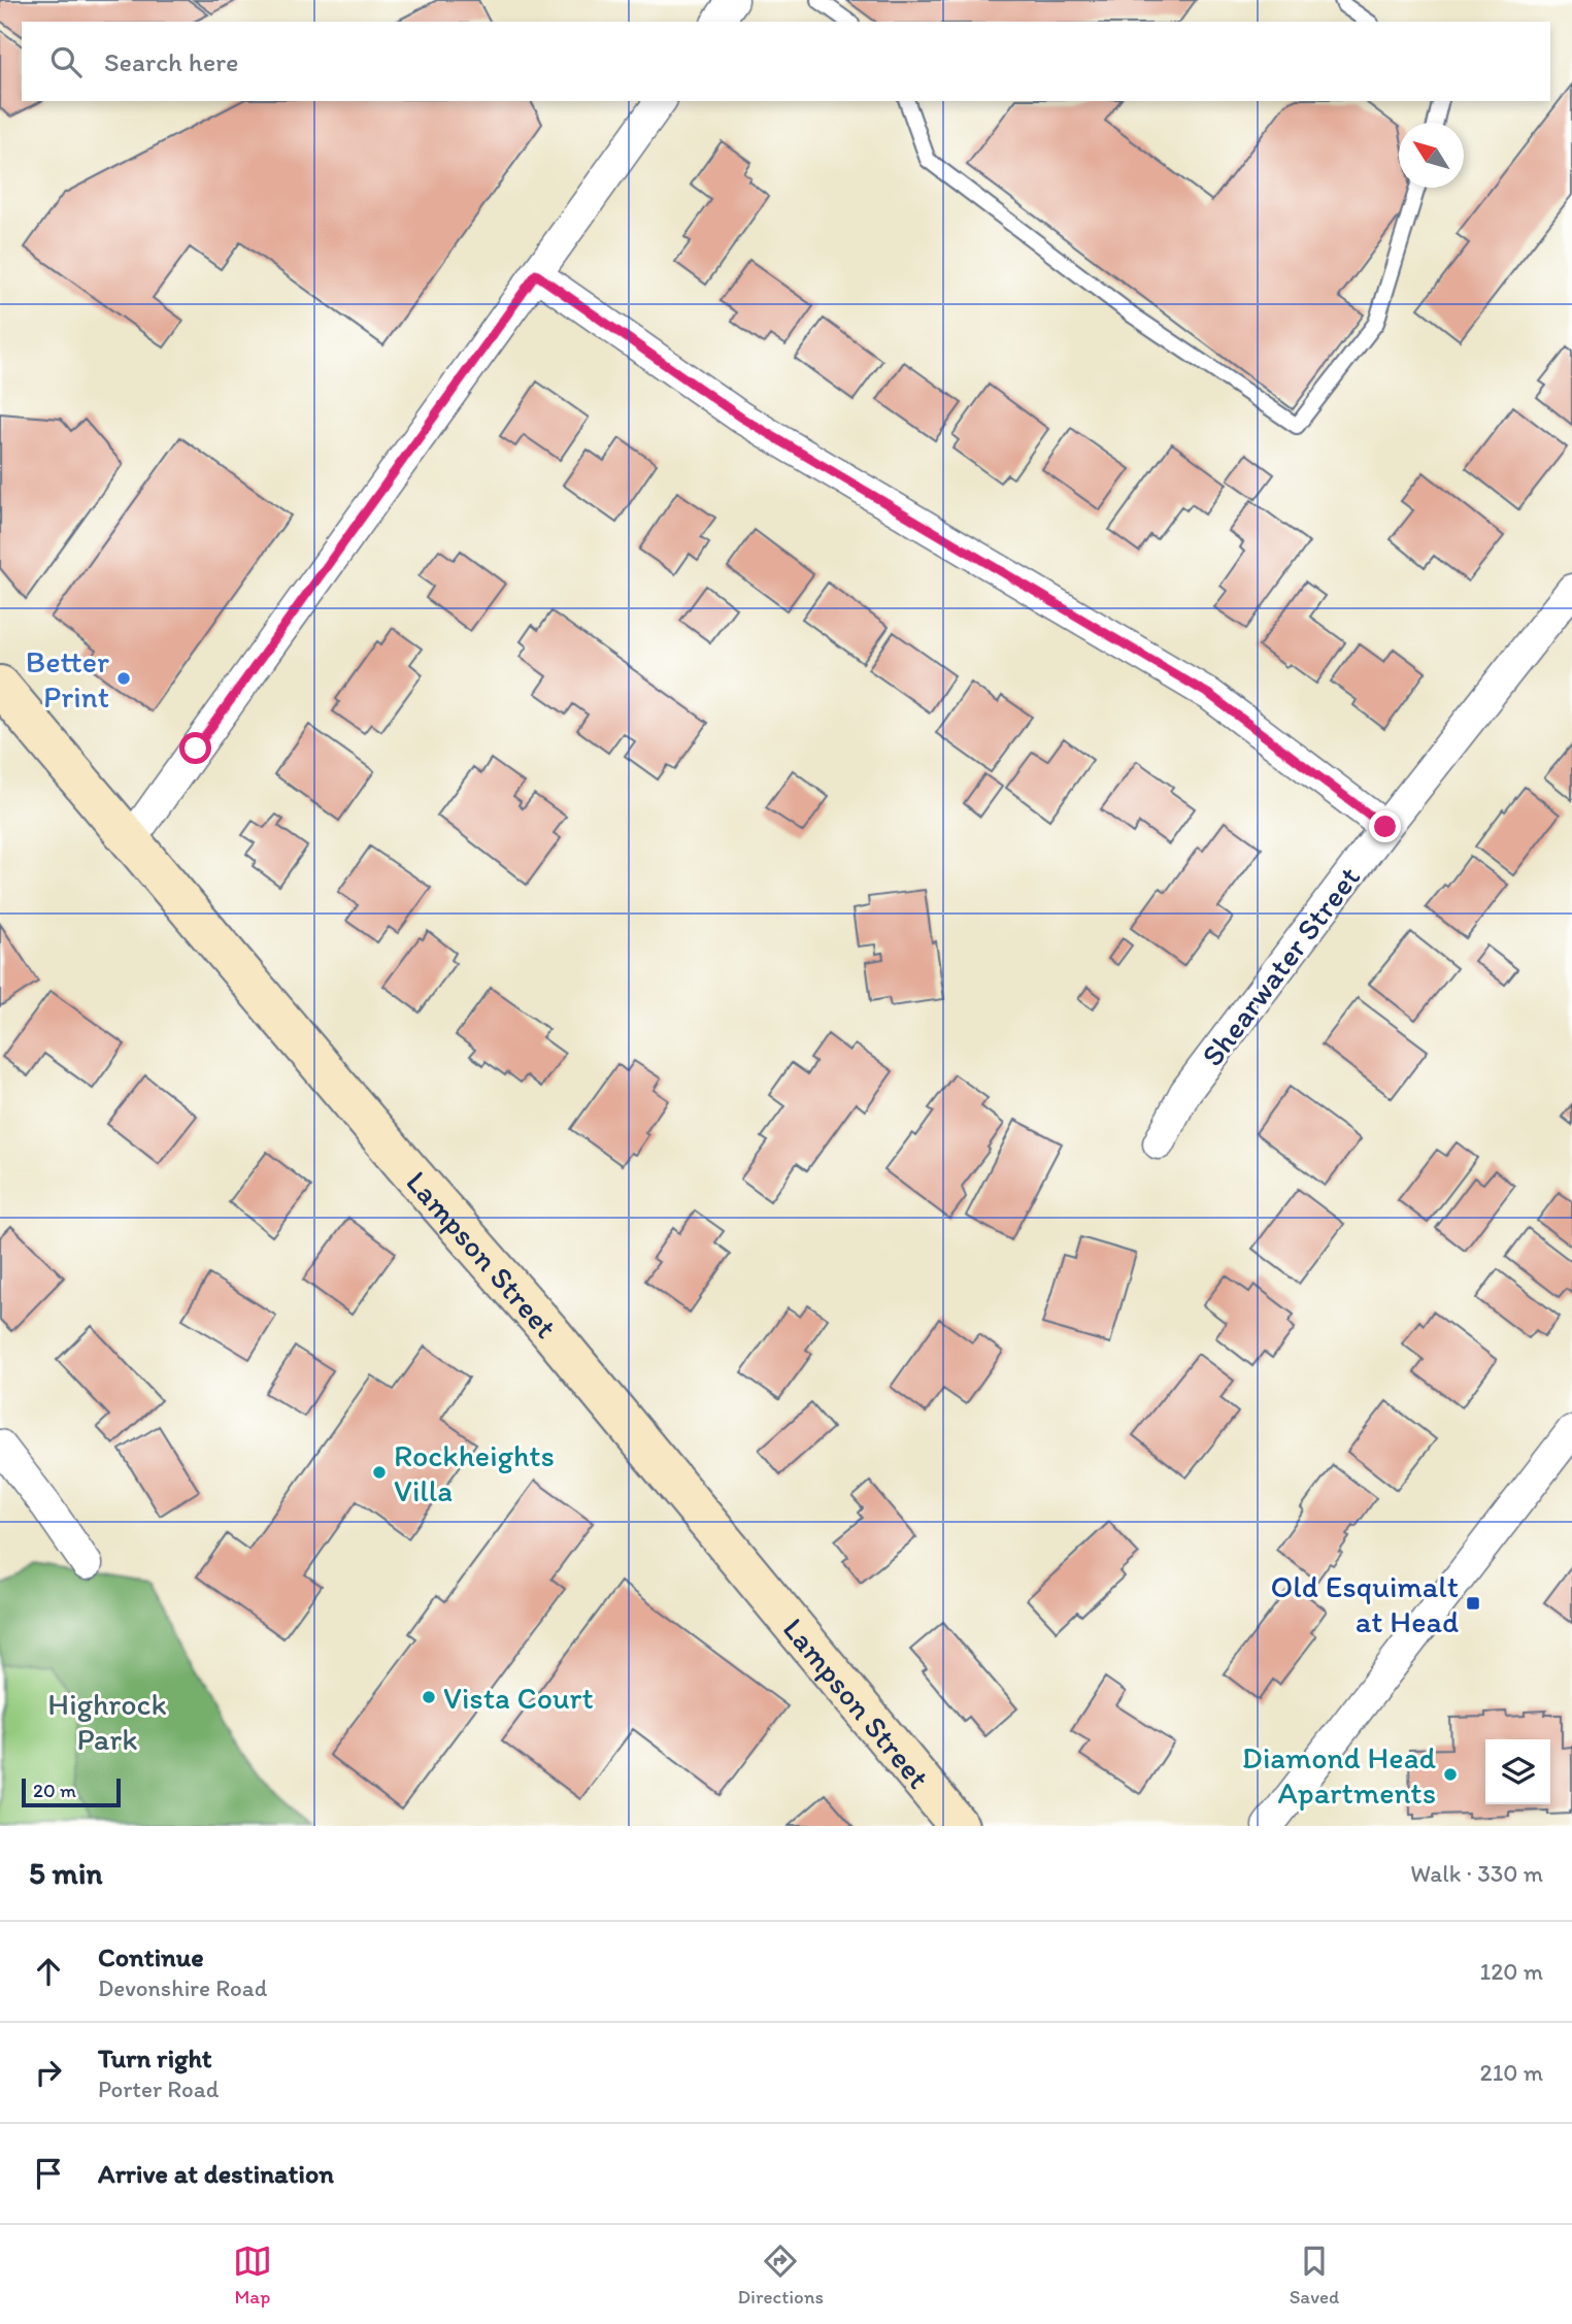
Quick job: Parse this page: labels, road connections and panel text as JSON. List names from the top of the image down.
{
  "streets": {
    "main road": ["Lampson Street"],
    "street": ["Shearwater Street"]
  },
  "parks": ["Highrock Park"],
  "places": {
    "other": [
      "Better Print",
      "Rockheights Villa",
      "Vista Court",
      "Diamond Head Apartments"
    ],
    "transit": ["Old Esquimalt at Head"]
  },
  "scale_bar": "20 m",
  "north": "top left",
  "page": {
    "search": "Search here",
    "scale": "20 m",
    "heading": ["5 min", "Walk · 330 m"],
    "list": [
      ["Continue", "Devonshire Road", "120 m"],
      ["Turn right", "Porter Road", "210 m"],
      "Arrive at destination"
    ],
    "nav": ["Map", "Directions", "Saved"]
  }
}
